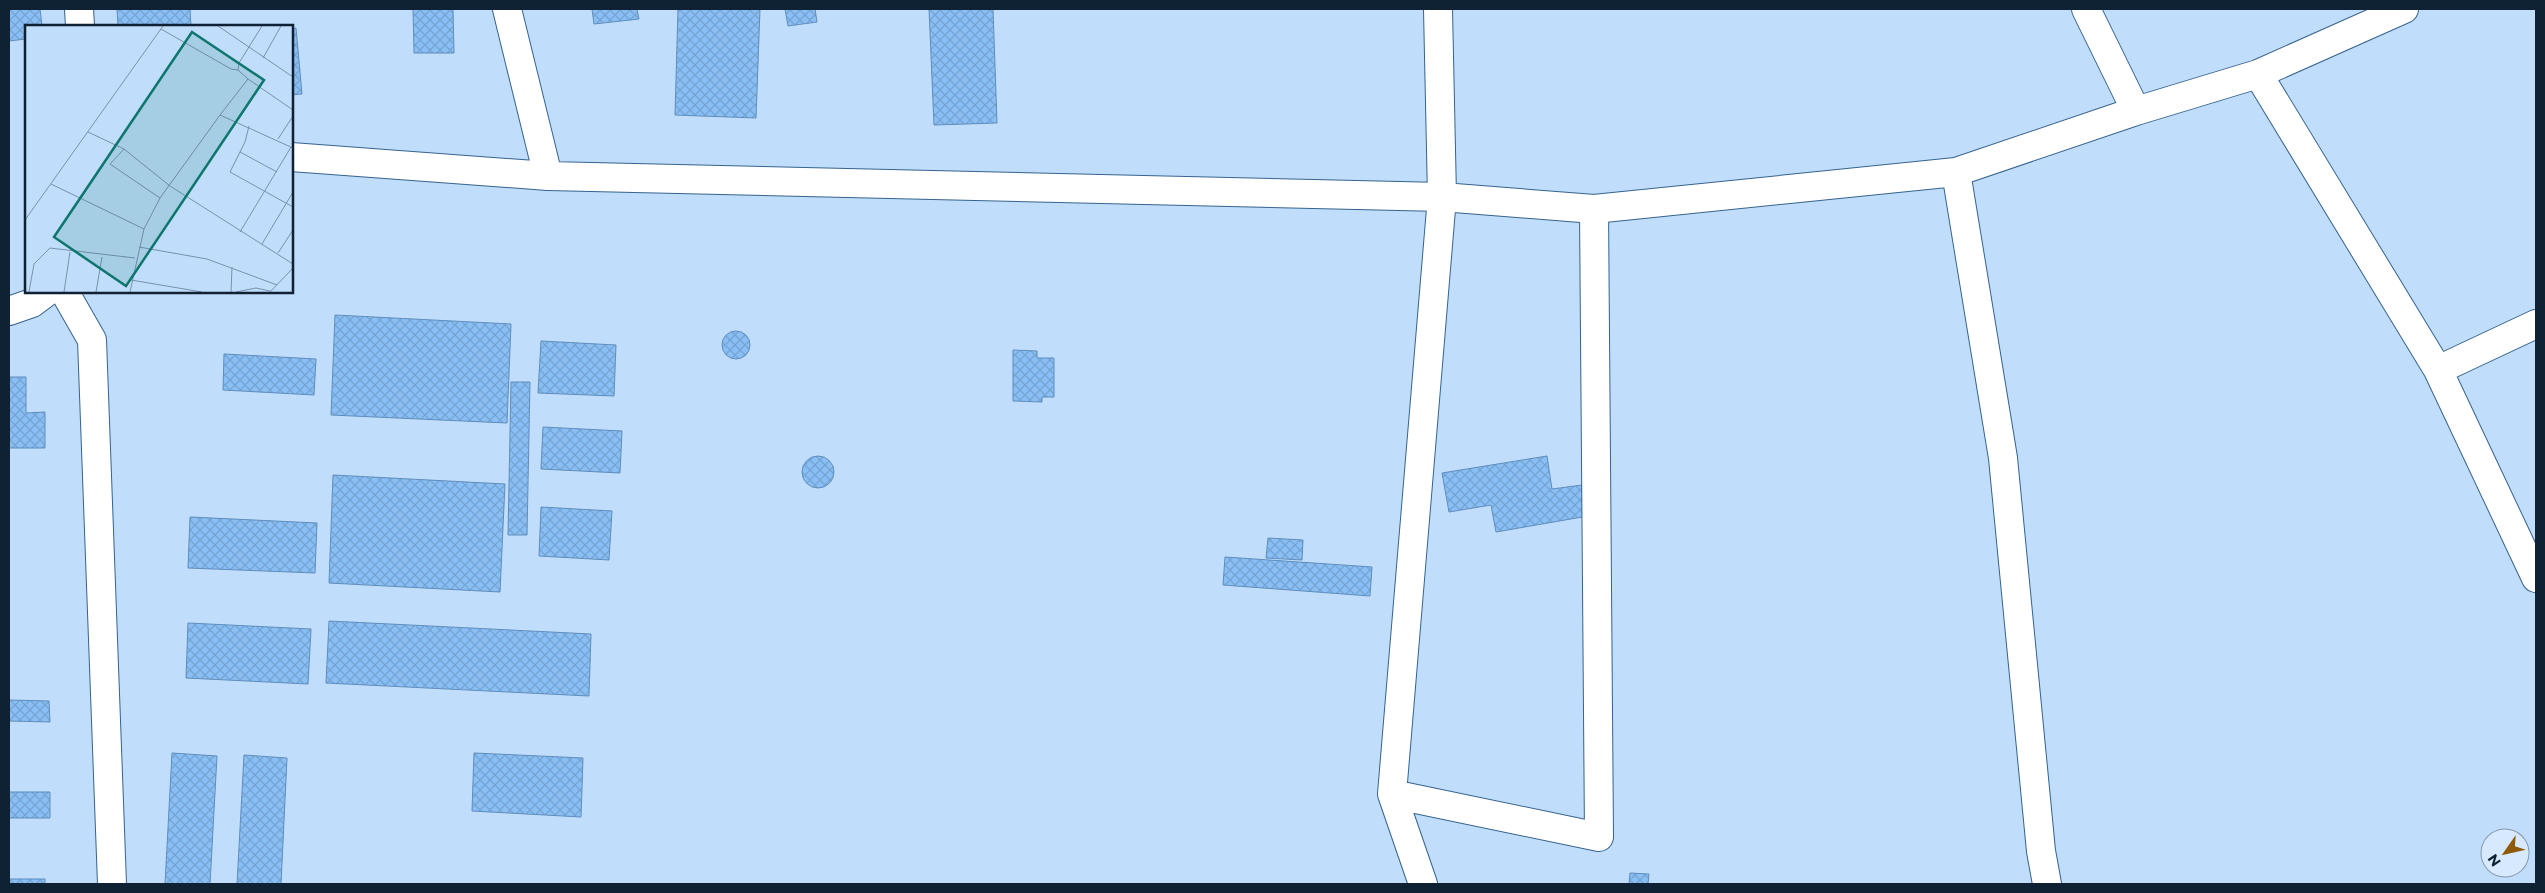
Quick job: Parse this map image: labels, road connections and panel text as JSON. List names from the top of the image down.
{
  "north": "bottom left"
}
